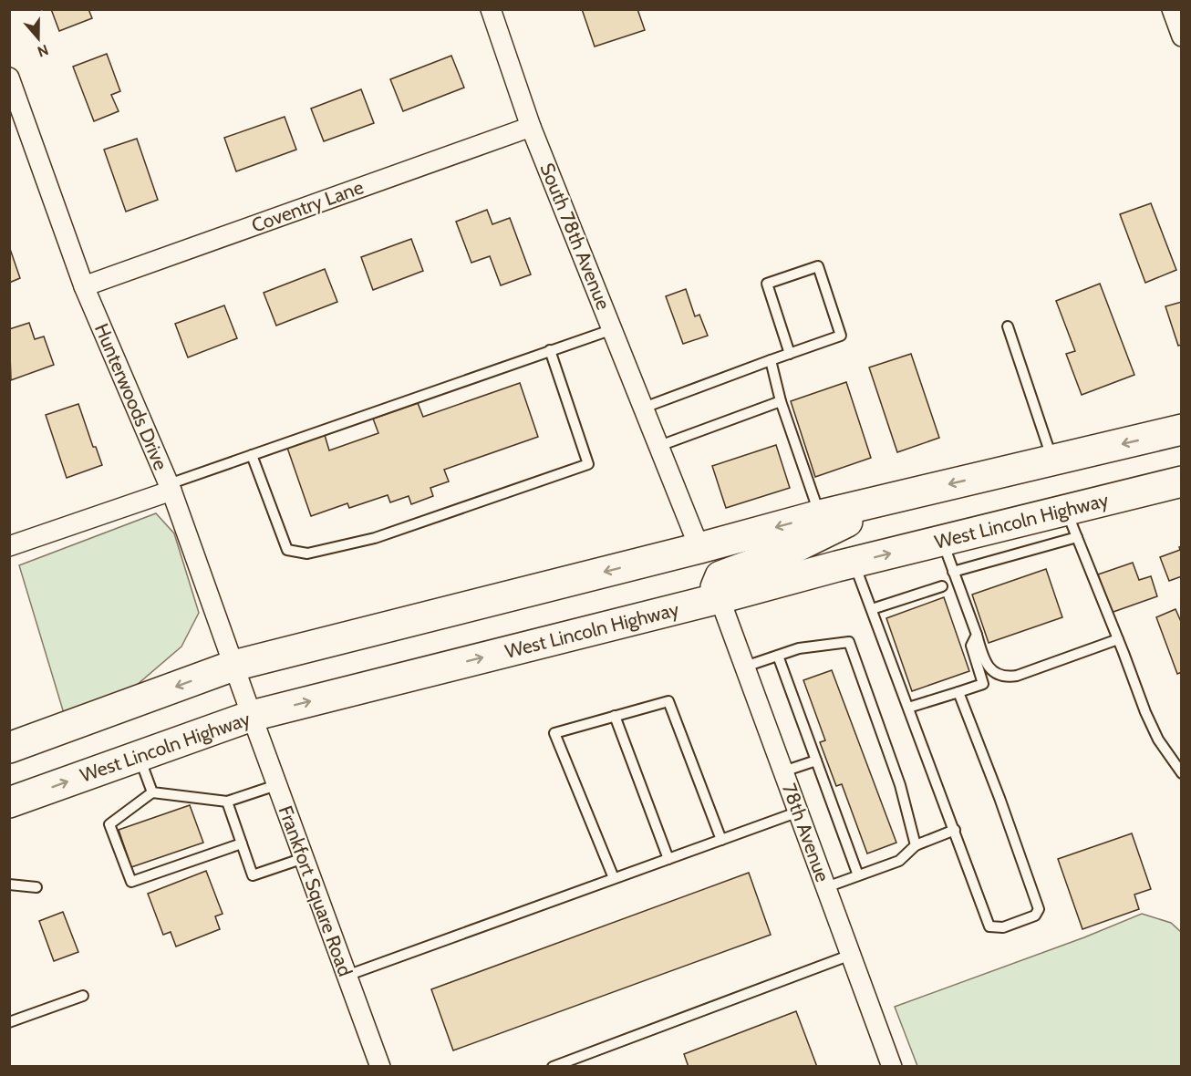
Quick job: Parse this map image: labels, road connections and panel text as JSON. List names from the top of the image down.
{
  "streets": {
    "main road": ["West Lincoln Highway"],
    "street": [
      "Coventry Lane",
      "South 78th Avenue",
      "Hunterwoods Drive",
      "78th Avenue",
      "Frankfort Square Road"
    ]
  },
  "crossings": [
    ["Coventry Lane", "South 78th Avenue"],
    ["Coventry Lane", "Hunterwoods Drive"],
    ["Hunterwoods Drive", "West Lincoln Highway"],
    ["Hunterwoods Drive", "Frankfort Square Road"],
    ["West Lincoln Highway", "78th Avenue"],
    ["West Lincoln Highway", "Frankfort Square Road"]
  ],
  "north": "bottom"
}
